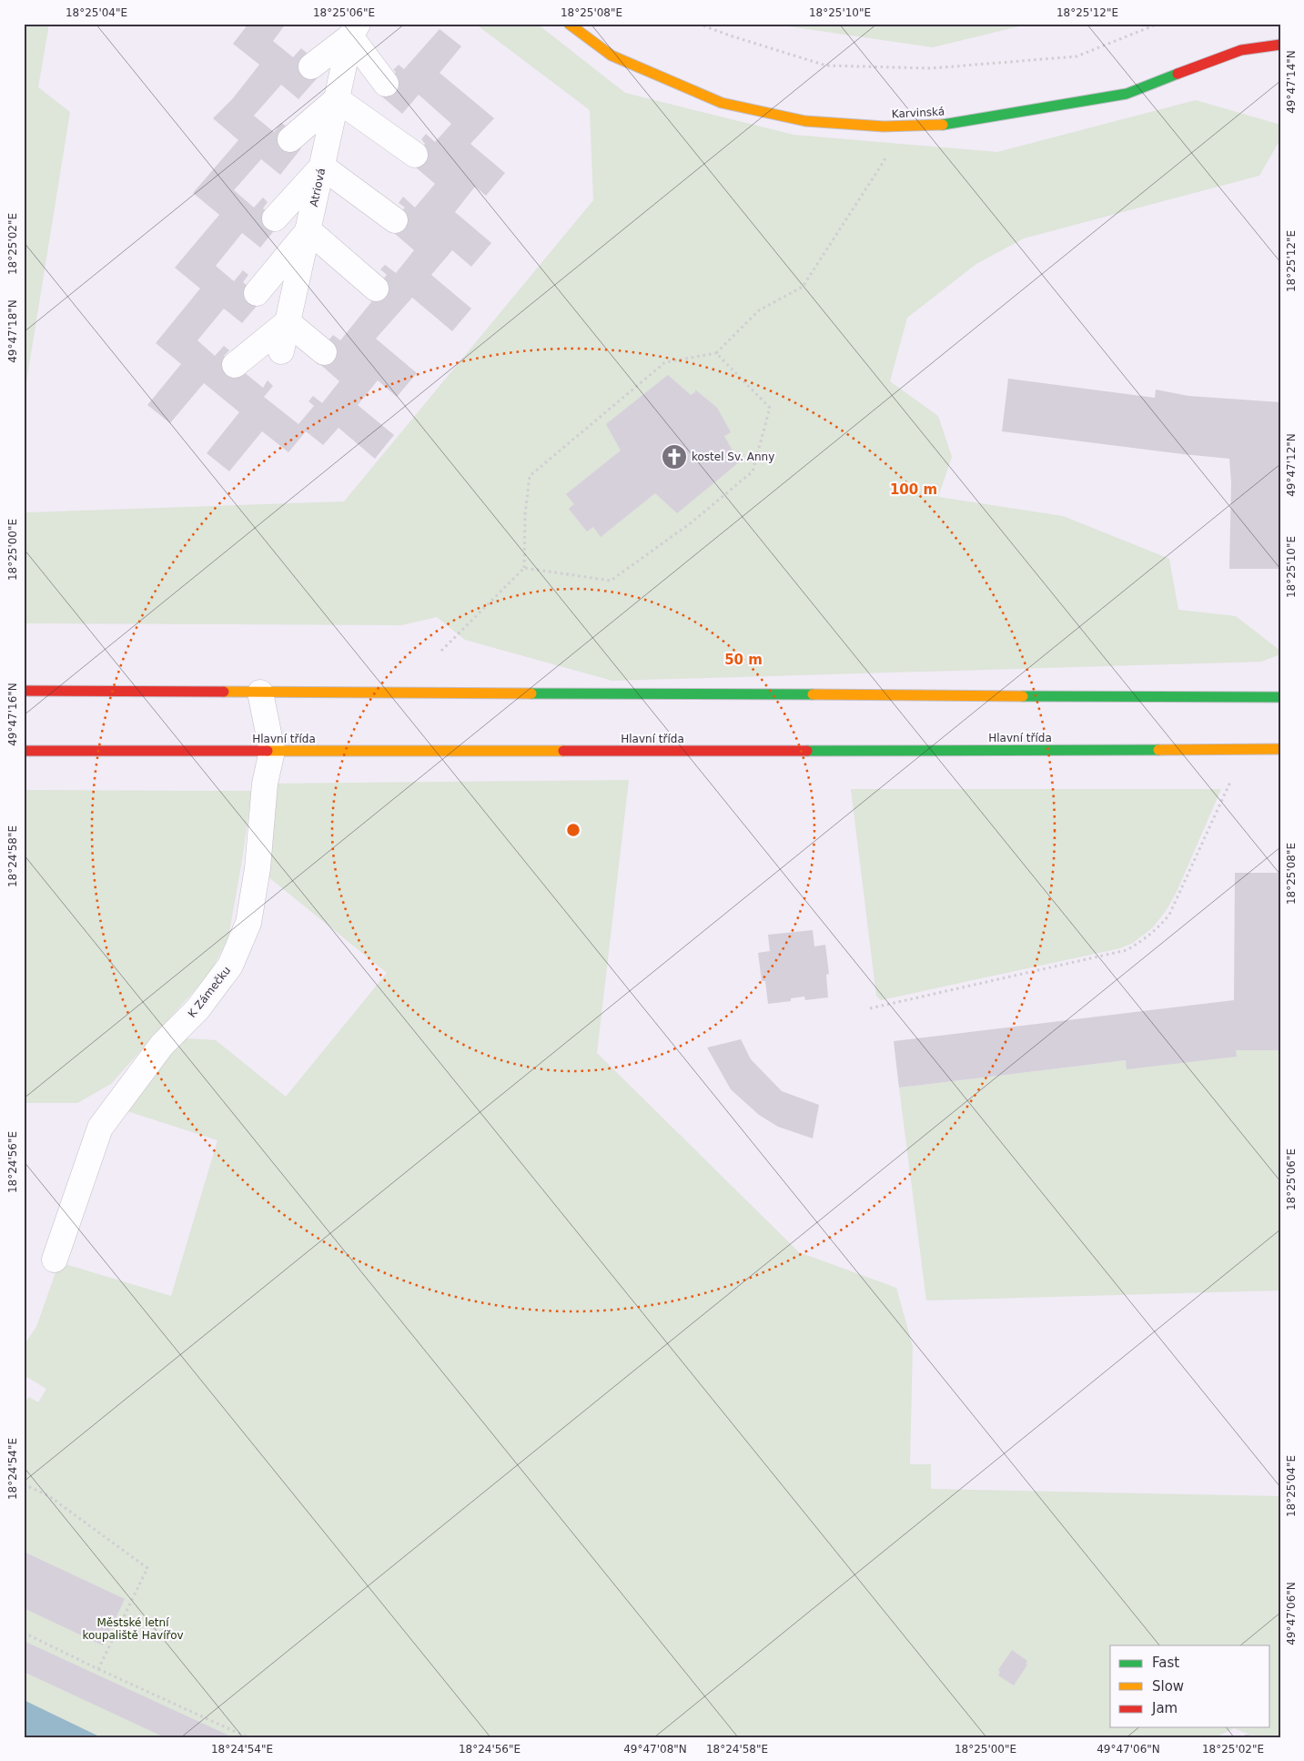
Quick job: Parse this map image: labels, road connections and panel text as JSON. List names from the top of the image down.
{
  "streets": {
    "main road": ["Karvinská", "Hlavní třída"],
    "street": ["Atriová", "K Zámečku"]
  },
  "crossings": [
    ["Hlavní třída", "K Zámečku"]
  ],
  "parks": ["Městské letní koupaliště Havířov"],
  "places": {
    "church": ["kostel Sv. Anny"]
  },
  "legend": ["Fast", "Slow", "Jam"],
  "coordinates": [
    "18°25'04\"E",
    "18°25'06\"E",
    "18°25'08\"E",
    "18°25'10\"E",
    "18°25'12\"E",
    "49°47'14\"N",
    "18°25'02\"E",
    "49°47'18\"N",
    "49°47'12\"N",
    "18°25'00\"E",
    "49°47'16\"N",
    "18°24'58\"E",
    "18°24'56\"E",
    "18°24'54\"E",
    "49°47'06\"N",
    "49°47'08\"N"
  ],
  "rings": ["100 m", "50 m"]
}
